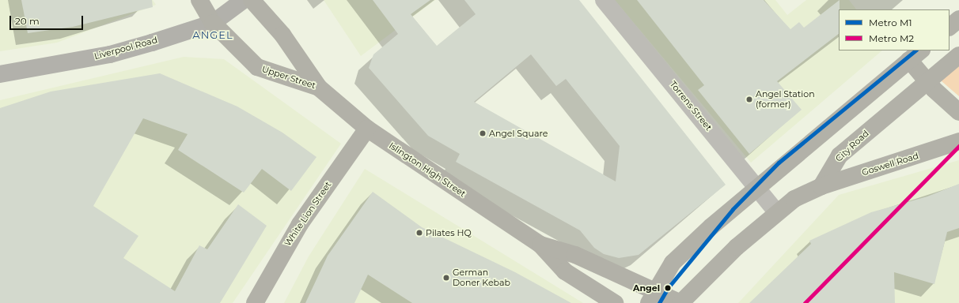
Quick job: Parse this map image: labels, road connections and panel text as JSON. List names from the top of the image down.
{
  "streets": {
    "highway": [
      "Upper Street",
      "City Road",
      "Goswell Road",
      "Islington High Street",
      "White Lion Street"
    ],
    "main road": ["Liverpool Road"],
    "street": ["Torrens Street"]
  },
  "crossings": [
    ["Liverpool Road", "Upper Street"],
    ["Upper Street", "Islington High Street"],
    ["City Road", "Goswell Road"],
    ["Islington High Street", "White Lion Street"]
  ],
  "districts": ["ANGEL"],
  "places": [
    "Angel Station (former)",
    "Angel Square",
    "Pilates HQ",
    "German Doner Kebab",
    "Angel"
  ],
  "lines": ["metro line M1", "metro line M2"],
  "legend": ["Metro M1", "Metro M2"],
  "scale_bar": "20 m"
}
